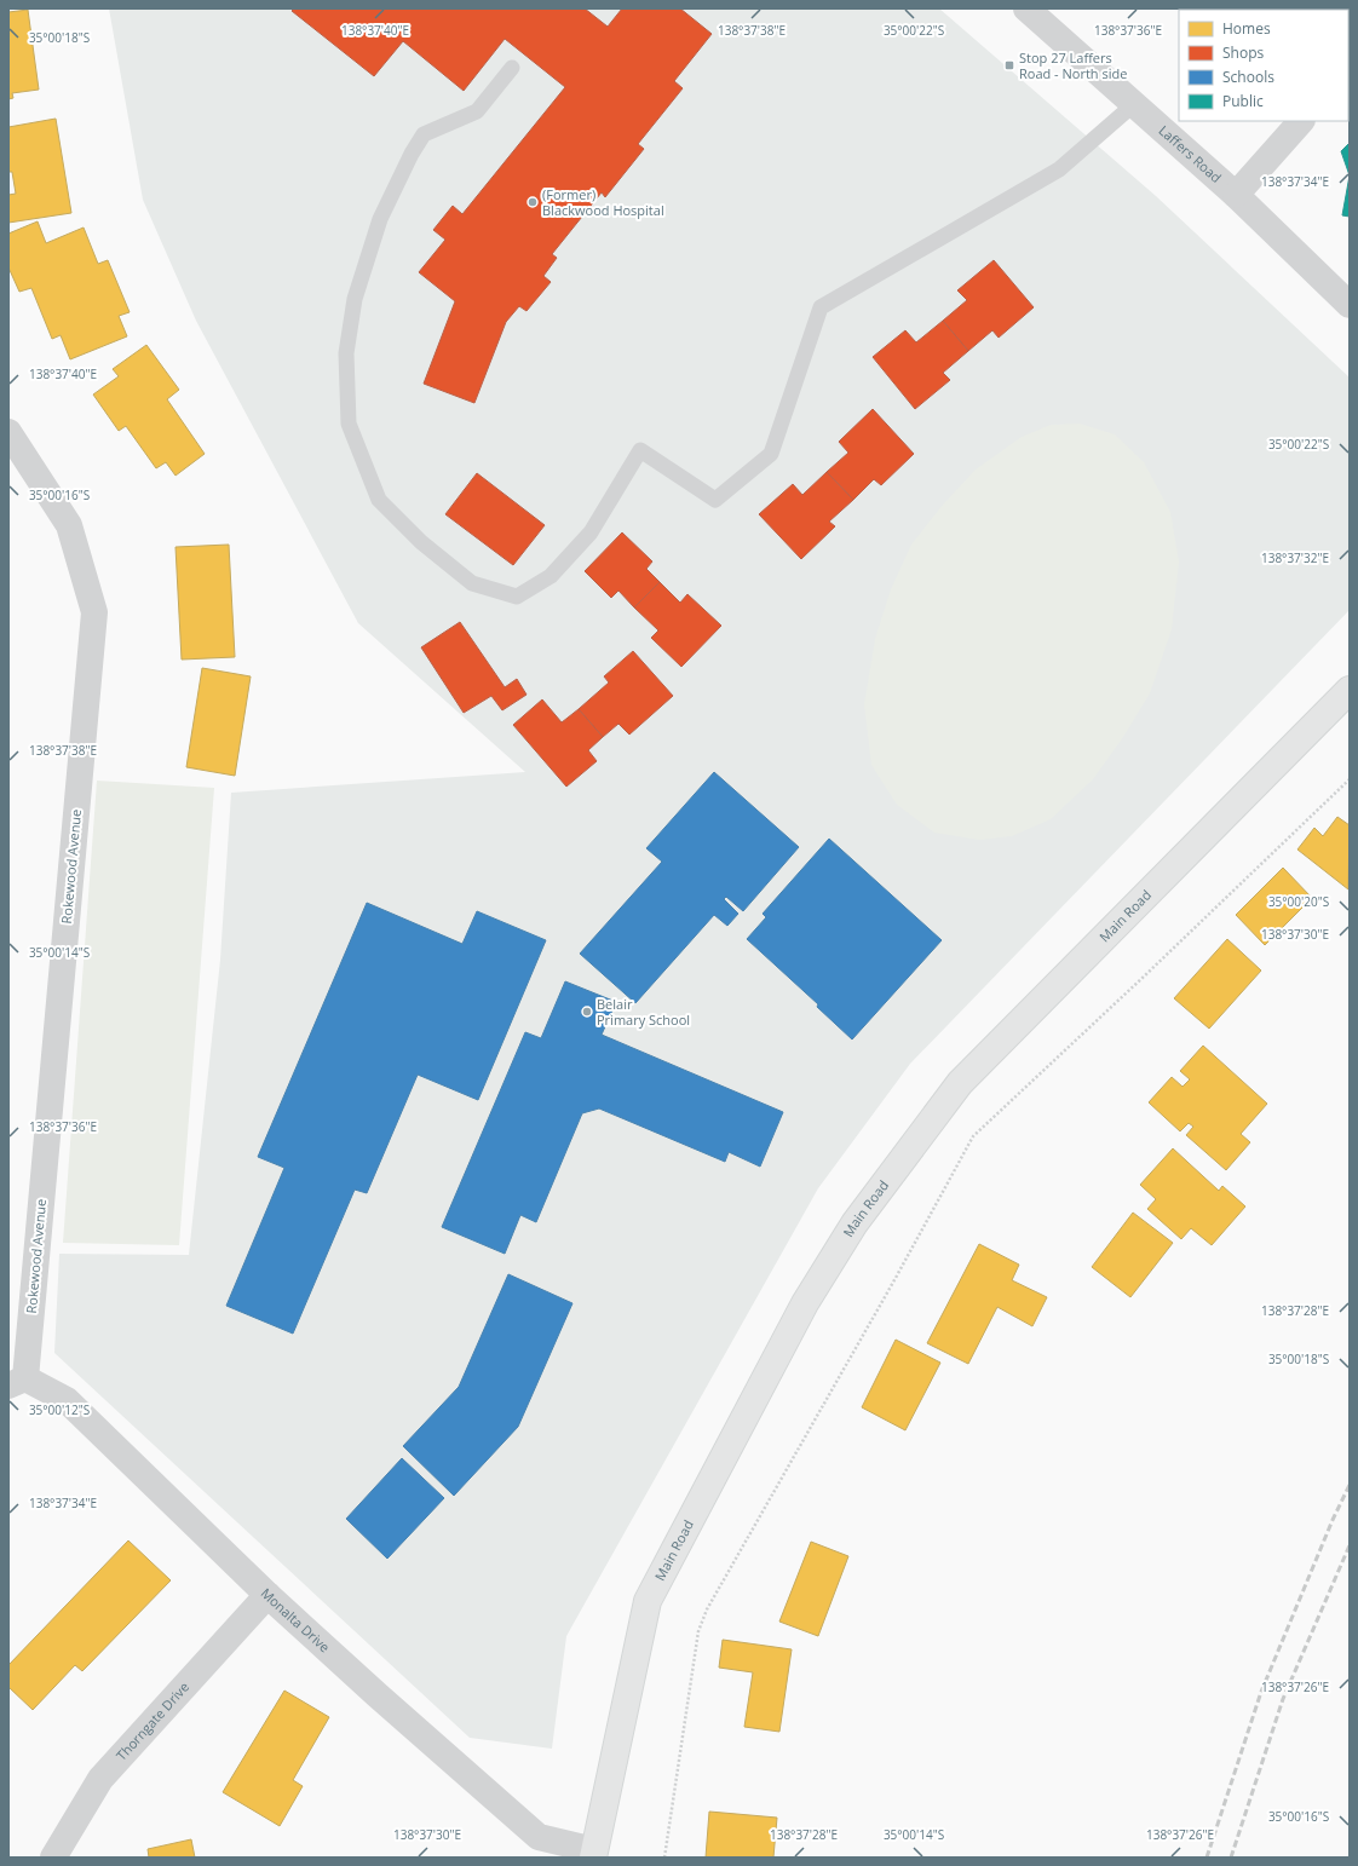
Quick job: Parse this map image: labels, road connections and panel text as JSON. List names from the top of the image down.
{
  "streets": {
    "main road": ["Main Road"],
    "street": [
      "Laffers Road",
      "Rokewood Avenue",
      "Monalta Drive",
      "Thorngate Drive"
    ]
  },
  "crossings": [
    ["Rokewood Avenue", "Monalta Drive"],
    ["Main Road", "Monalta Drive"],
    ["Monalta Drive", "Thorngate Drive"]
  ],
  "places": {
    "transit": ["Stop 27 Laffers Road - North side"],
    "other": ["(Former) Blackwood Hospital", "Belair Primary School"]
  },
  "legend": [
    "Homes",
    "Shops",
    "Schools",
    "Public"
  ],
  "coordinates": [
    "138°37'40\"E",
    "138°37'38\"E",
    "35°00'22\"S",
    "138°37'36\"E",
    "35°00'18\"S",
    "138°37'34\"E",
    "35°00'16\"S",
    "138°37'32\"E",
    "35°00'20\"S",
    "138°37'30\"E",
    "35°00'14\"S",
    "138°37'28\"E",
    "35°00'12\"S",
    "138°37'26\"E"
  ]
}
